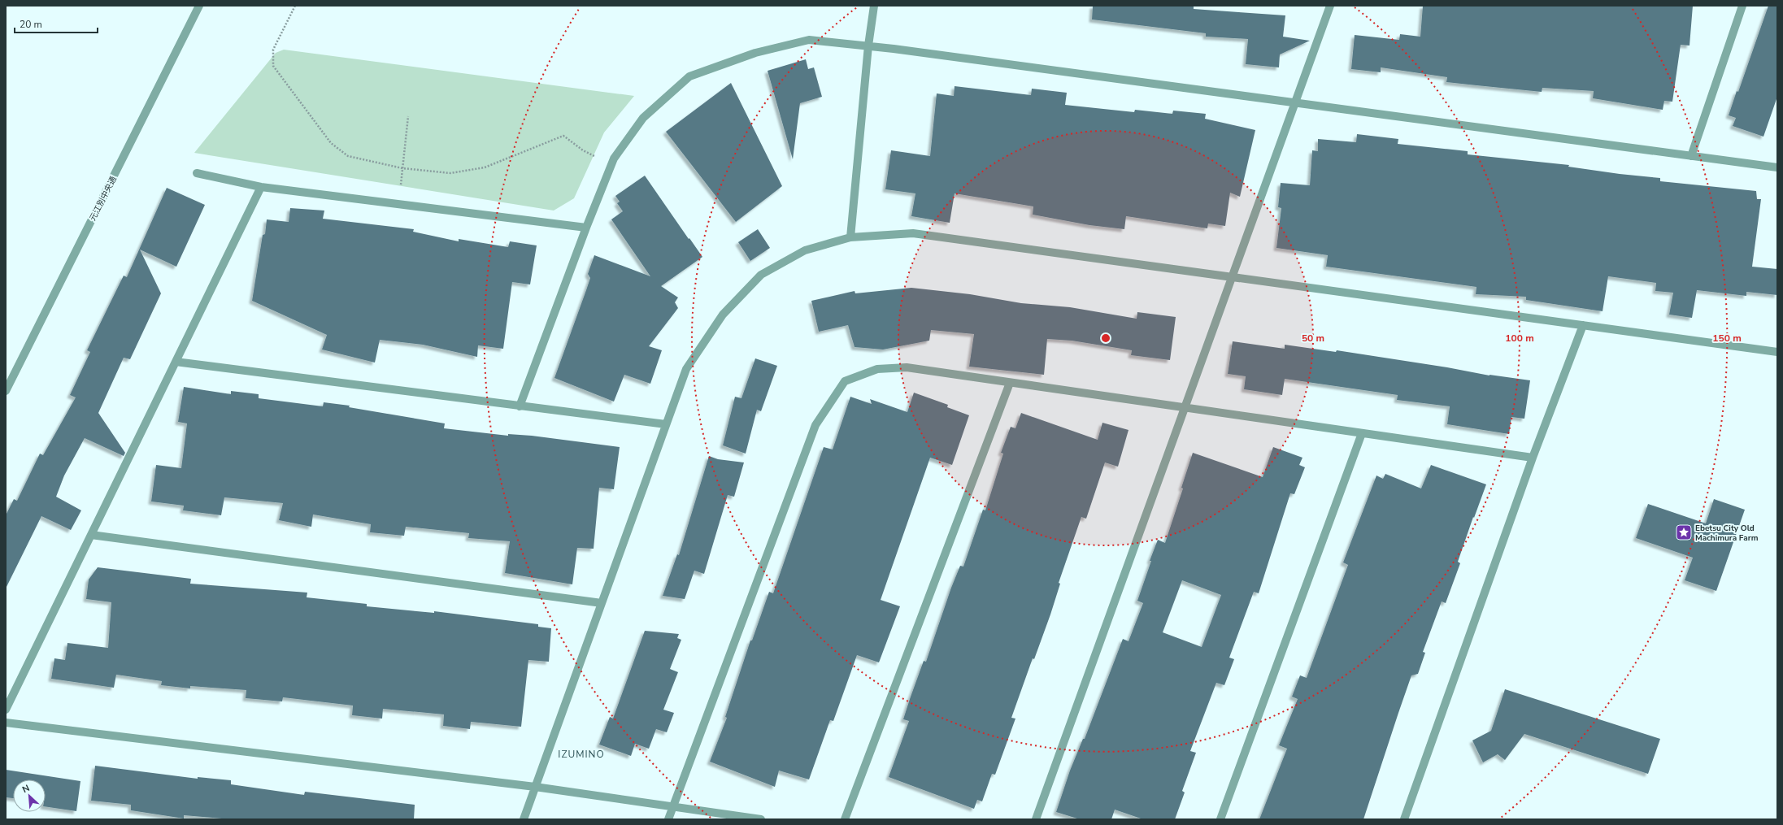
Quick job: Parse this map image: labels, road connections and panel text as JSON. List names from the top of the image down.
{
  "streets": {
    "street": ["元江別中央通"]
  },
  "districts": ["IZUMINO"],
  "places": {
    "place": ["Ebetsu City Old Machimura Farm"]
  },
  "scale_bar": "20 m",
  "north": "top left",
  "rings": ["50 m", "100 m", "150 m"]
}
